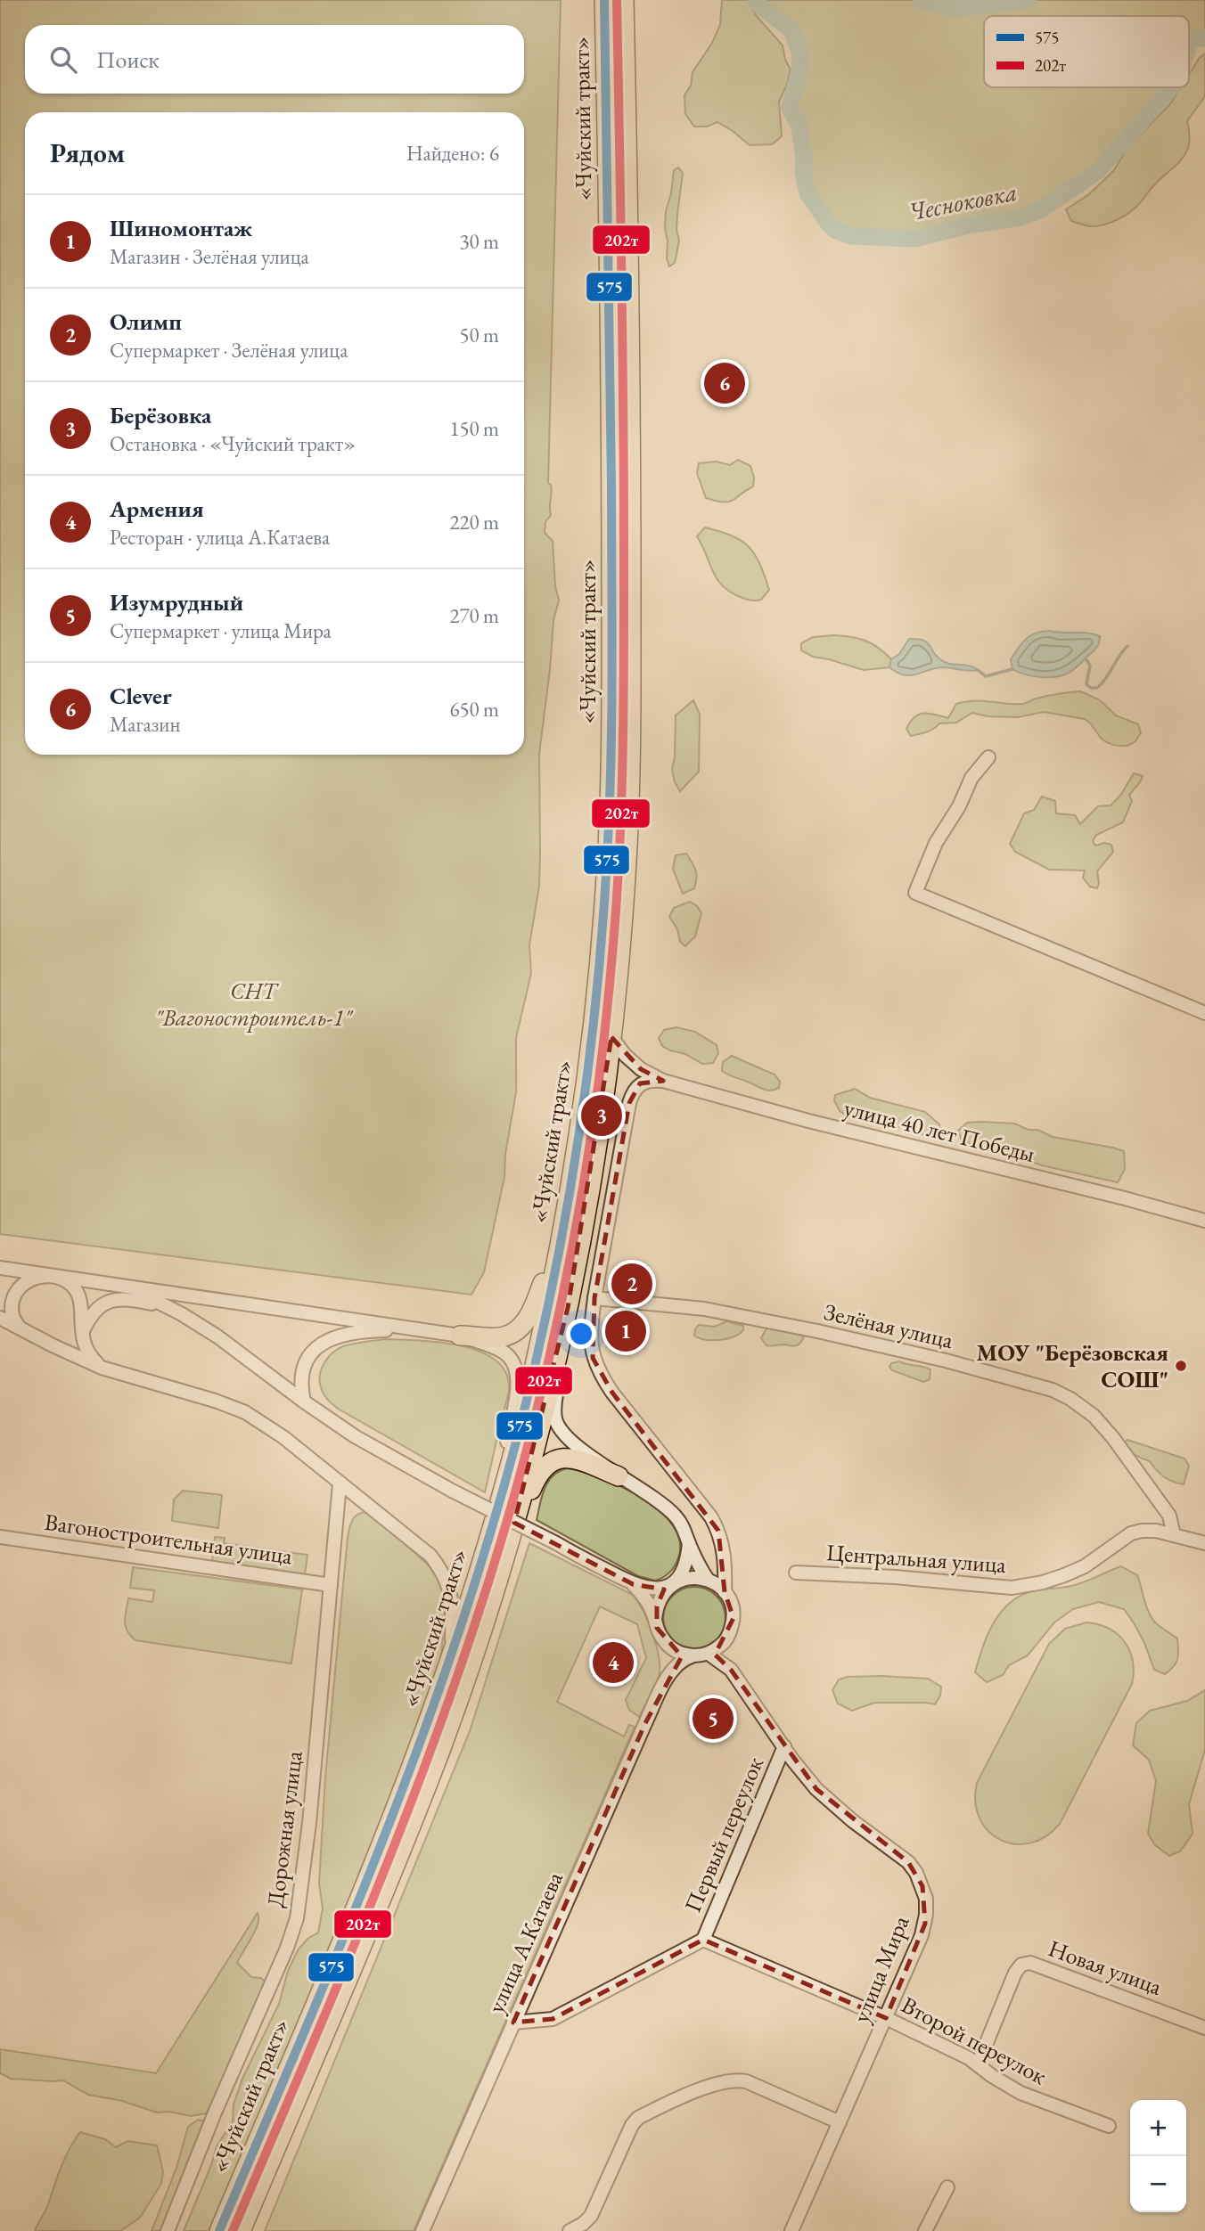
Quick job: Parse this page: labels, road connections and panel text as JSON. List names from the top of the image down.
{
  "streets": {
    "highway": ["«Чуйский тракт»"],
    "street": [
      "улица 40 лет Победы",
      "Зелёная улица",
      "Вагоностроительная улица",
      "Центральная улица",
      "Дорожная улица",
      "Первый переулок",
      "улица А.Катаева",
      "Новая улица",
      "улица Мира",
      "Второй переулок"
    ]
  },
  "crossings": [
    ["«Чуйский тракт»", "улица 40 лет Победы"],
    ["Зелёная улица", "Центральная улица"],
    ["Вагоностроительная улица", "Дорожная улица"],
    ["Первый переулок", "улица Мира"],
    ["Первый переулок", "Второй переулок"],
    ["Новая улица", "Второй переулок"],
    ["улица Мира", "Второй переулок"]
  ],
  "water": ["Чесноковка"],
  "parks": ["СНТ \"Вагоностроитель-1\""],
  "places": ["МОУ \"Берёзовская СОШ\""],
  "lines": ["transit line 575", "transit line 202т"],
  "legend": ["575", "202т"],
  "page": {
    "search": "Поиск",
    "heading": ["Рядом", "Найдено: 6"],
    "list": [
      {
        "mark": "1",
        "name": "Шиномонтаж",
        "note": "Магазин · Зелёная улица",
        "value": "30 m"
      },
      {
        "mark": "2",
        "name": "Олимп",
        "note": "Супермаркет · Зелёная улица",
        "value": "50 m"
      },
      {
        "mark": "3",
        "name": "Берёзовка",
        "note": "Остановка · «Чуйский тракт»",
        "value": "150 m"
      },
      {
        "mark": "4",
        "name": "Армения",
        "note": "Ресторан · улица А.Катаева",
        "value": "220 m"
      },
      {
        "mark": "5",
        "name": "Изумрудный",
        "note": "Супермаркет · улица Мира",
        "value": "270 m"
      },
      {
        "mark": "6",
        "name": "Clever",
        "note": "Магазин",
        "value": "650 m"
      }
    ],
    "pins": [
      "6",
      "3",
      "2",
      "1",
      "4",
      "5"
    ],
    "map_buttons": ["+", "−"]
  }
}
